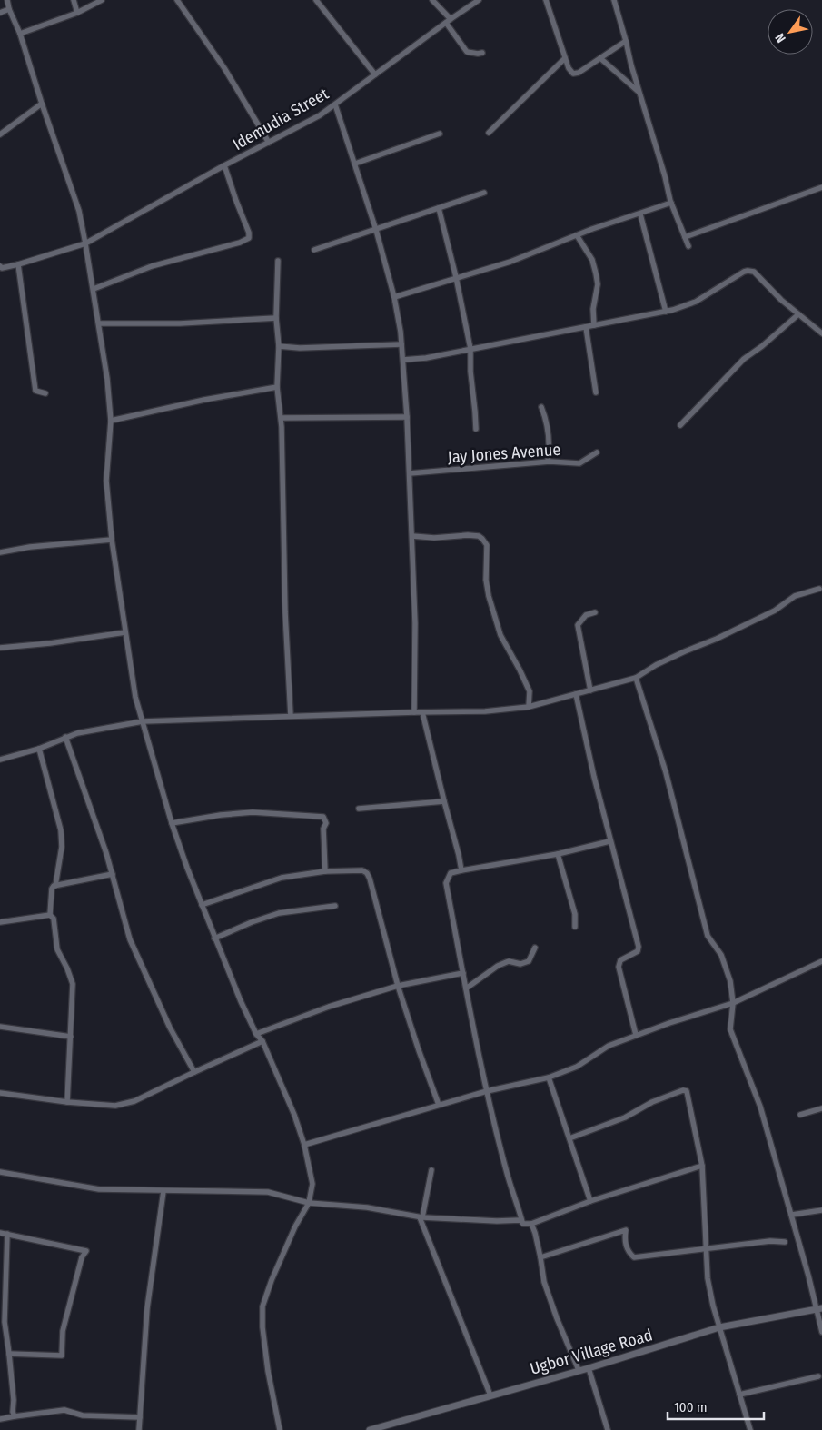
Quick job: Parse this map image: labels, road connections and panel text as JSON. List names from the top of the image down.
{
  "streets": {
    "street": ["Idemudia Street", "Jay Jones Avenue", "Ugbor Village Road"]
  },
  "scale_bar": "100 m",
  "north": "bottom left"
}
